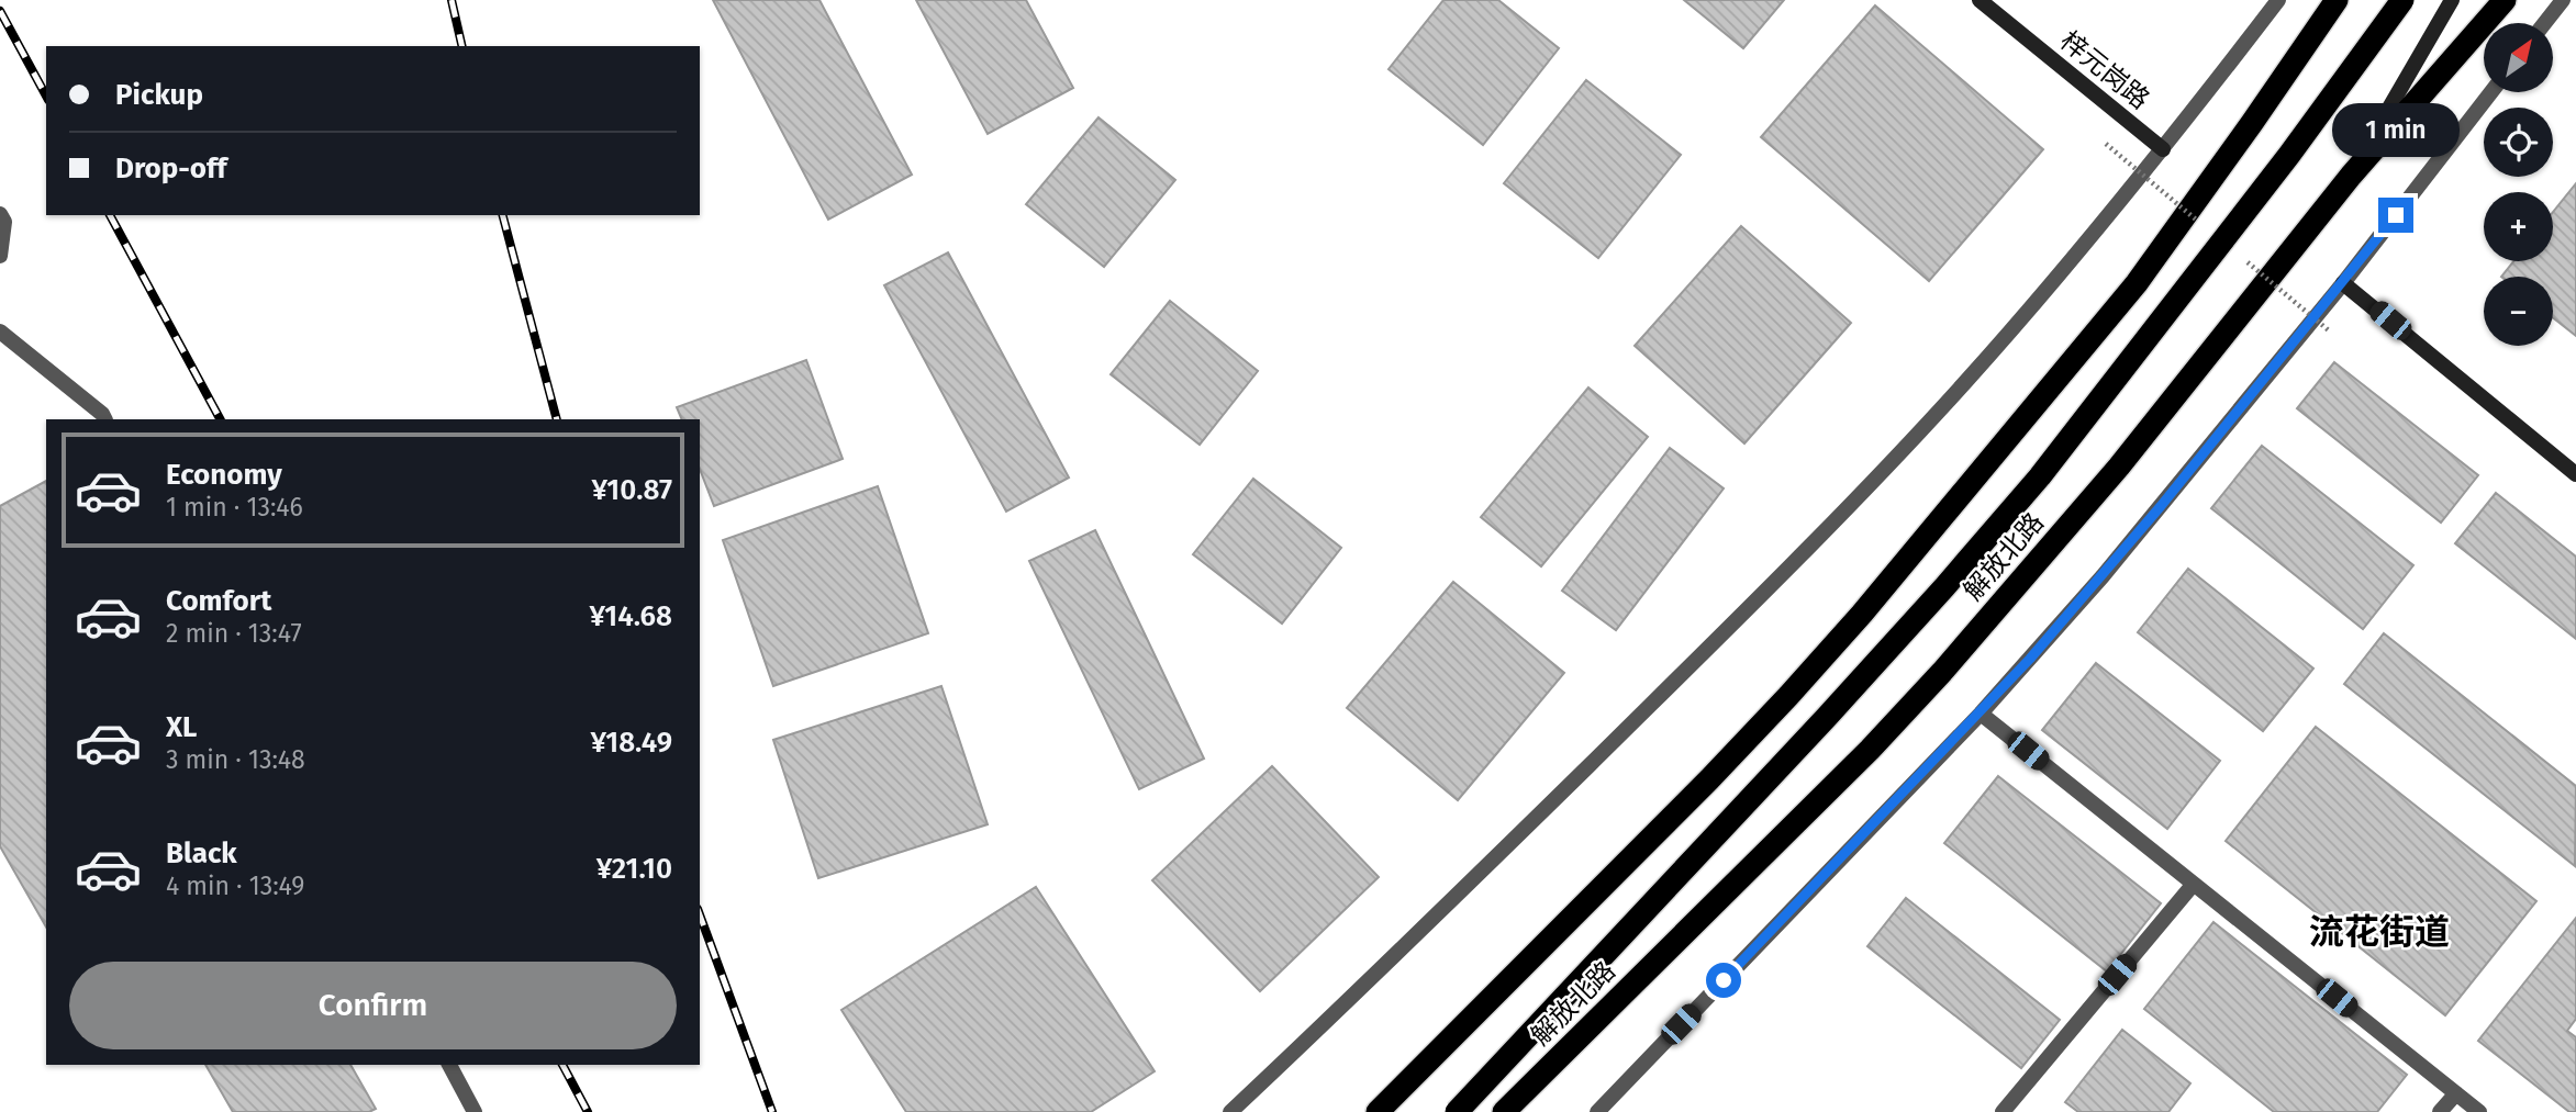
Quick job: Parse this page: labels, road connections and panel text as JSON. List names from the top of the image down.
{
  "streets": {
    "highway": ["解放北路"],
    "street": ["梓元岗路"]
  },
  "districts": ["流花街道"],
  "north": "top right",
  "page": {
    "map_buttons": ["+", "−"],
    "banner": ["Pickup", "Drop-off"],
    "bubble": "1 min",
    "list": [
      {
        "name": "Economy",
        "note": "1 min · 13:46",
        "value": "¥10.87"
      },
      {
        "name": "Comfort",
        "note": "2 min · 13:47",
        "value": "¥14.68"
      },
      {
        "name": "XL",
        "note": "3 min · 13:48",
        "value": "¥18.49"
      },
      {
        "name": "Black",
        "note": "4 min · 13:49",
        "value": "¥21.10"
      }
    ],
    "buttons": "Confirm"
  }
}
